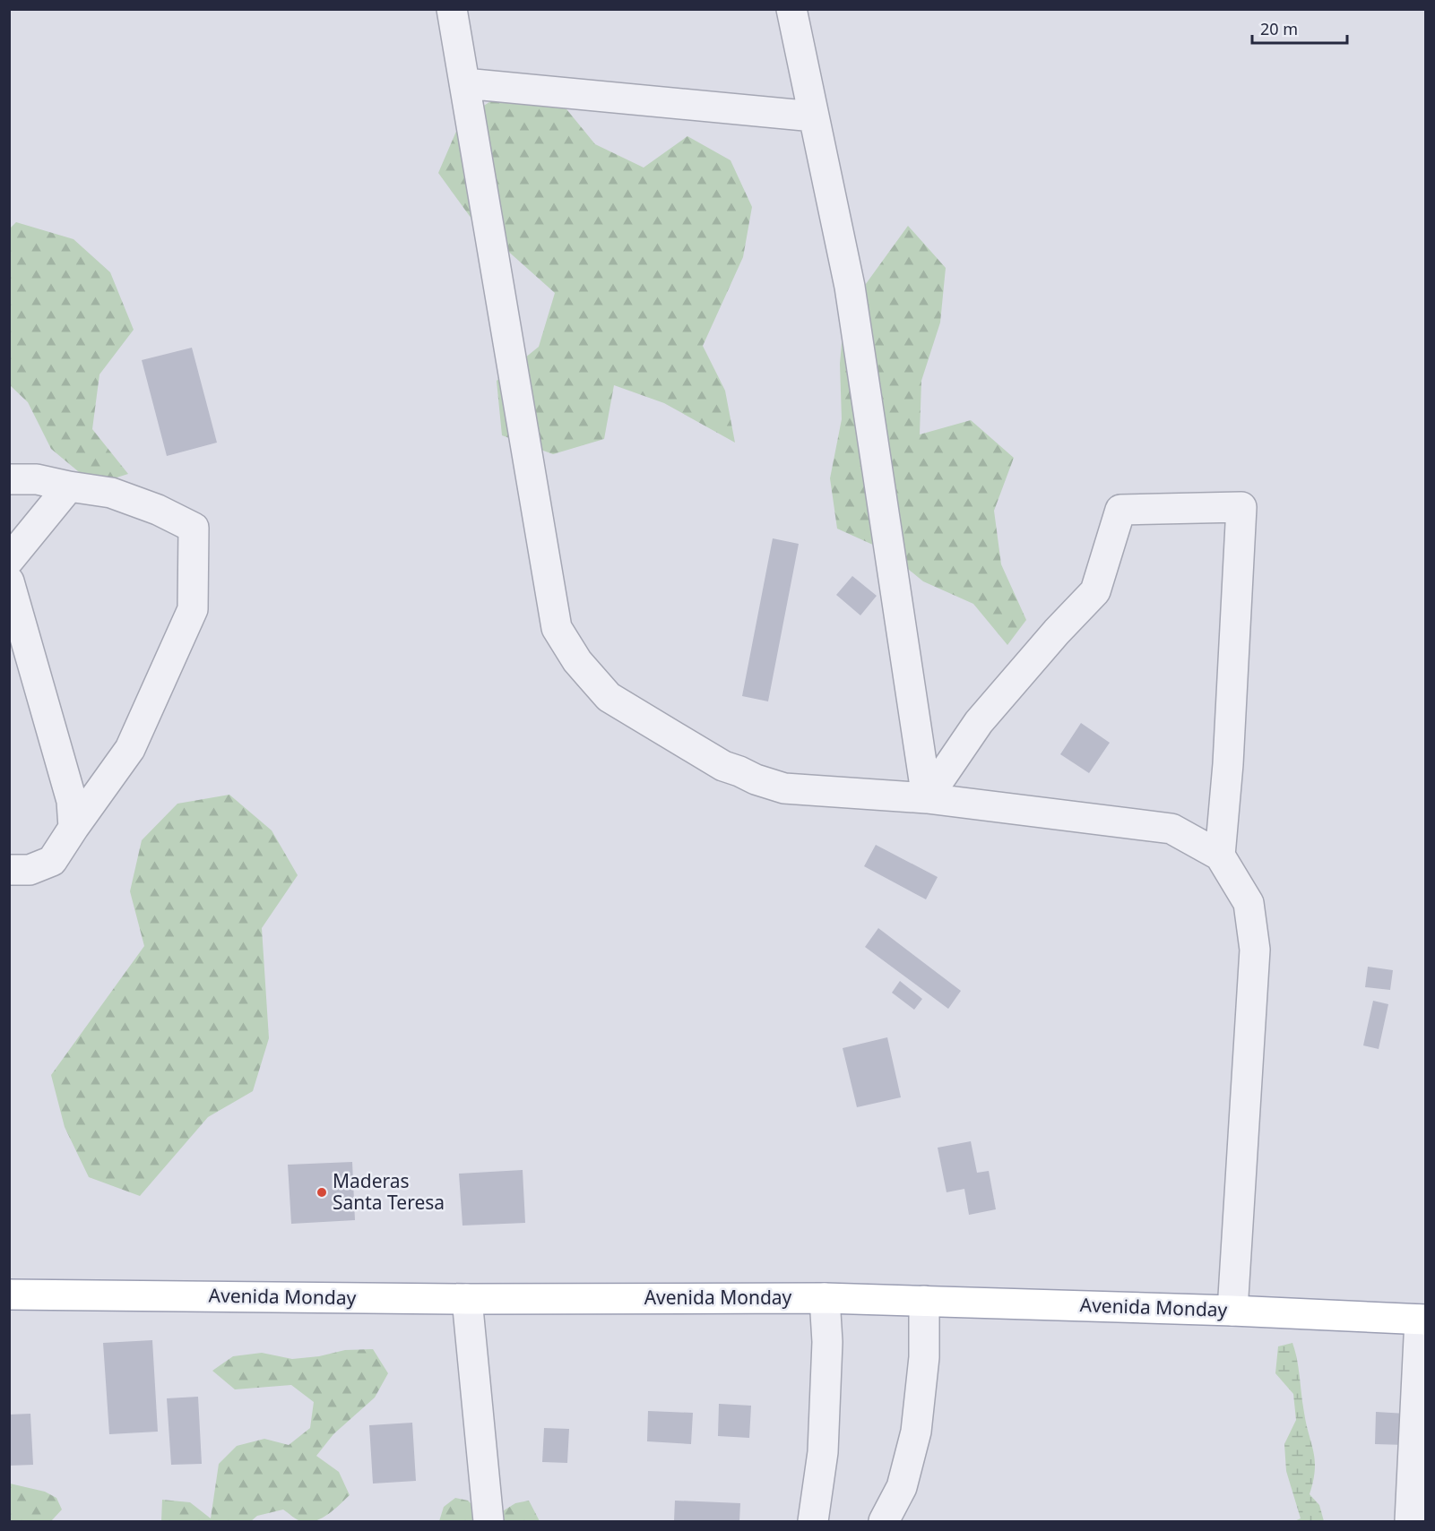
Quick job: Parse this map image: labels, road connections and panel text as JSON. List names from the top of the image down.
{
  "streets": {
    "main road": ["Avenida Monday"]
  },
  "places": ["Maderas Santa Teresa"],
  "scale_bar": "20 m"
}
